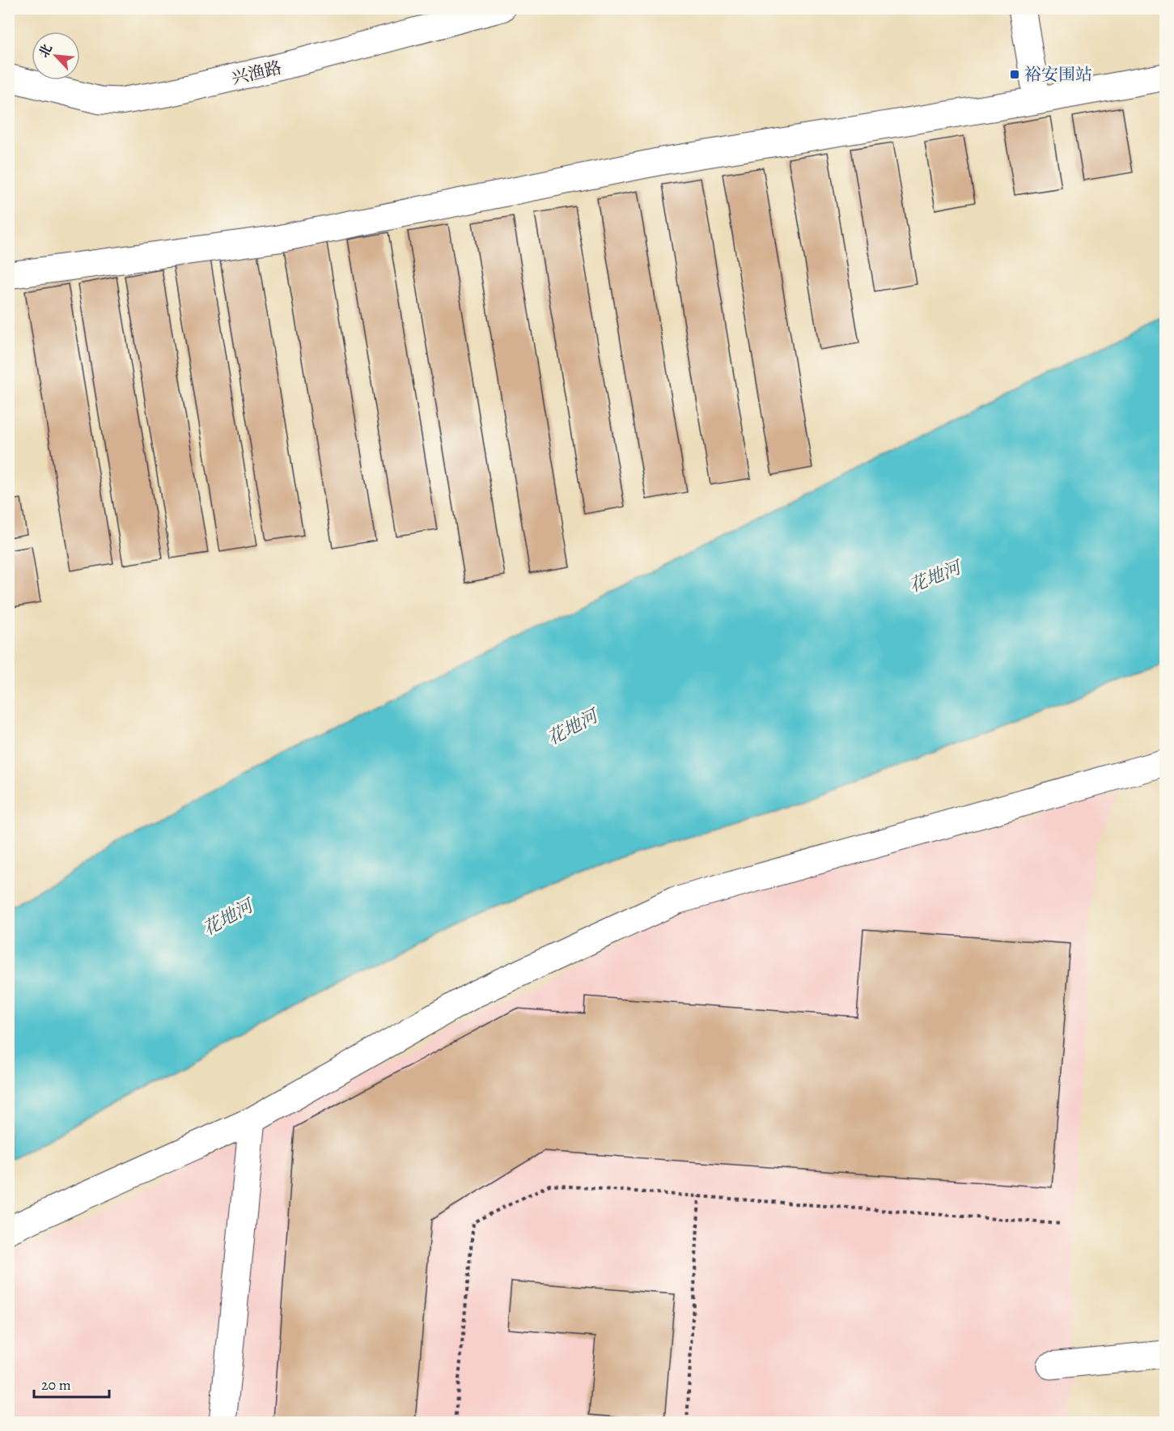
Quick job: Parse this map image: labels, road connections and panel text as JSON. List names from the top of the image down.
{
  "streets": {
    "street": ["兴渔路"]
  },
  "water": ["花地河"],
  "places": {
    "transit": ["裕安围站"]
  },
  "scale_bar": "20 m",
  "north": "top left"
}
